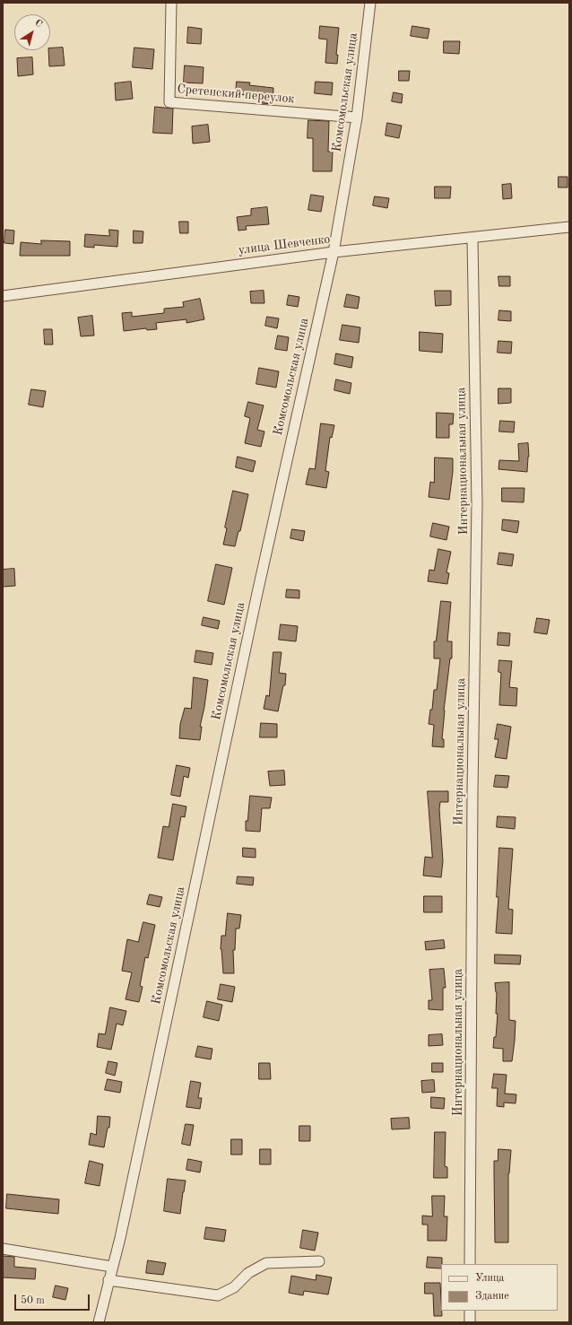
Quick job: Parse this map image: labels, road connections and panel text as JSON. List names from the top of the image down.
{
  "streets": {
    "street": [
      "Комсомольская улица",
      "Сретенский переулок",
      "улица Шевченко",
      "Интернациональная улица"
    ]
  },
  "crossings": [
    ["Комсомольская улица", "Сретенский переулок"],
    ["Комсомольская улица", "улица Шевченко"],
    ["улица Шевченко", "Интернациональная улица"]
  ],
  "legend": ["Улица", "Здание"],
  "scale_bar": "50 m",
  "north": "top right"
}
